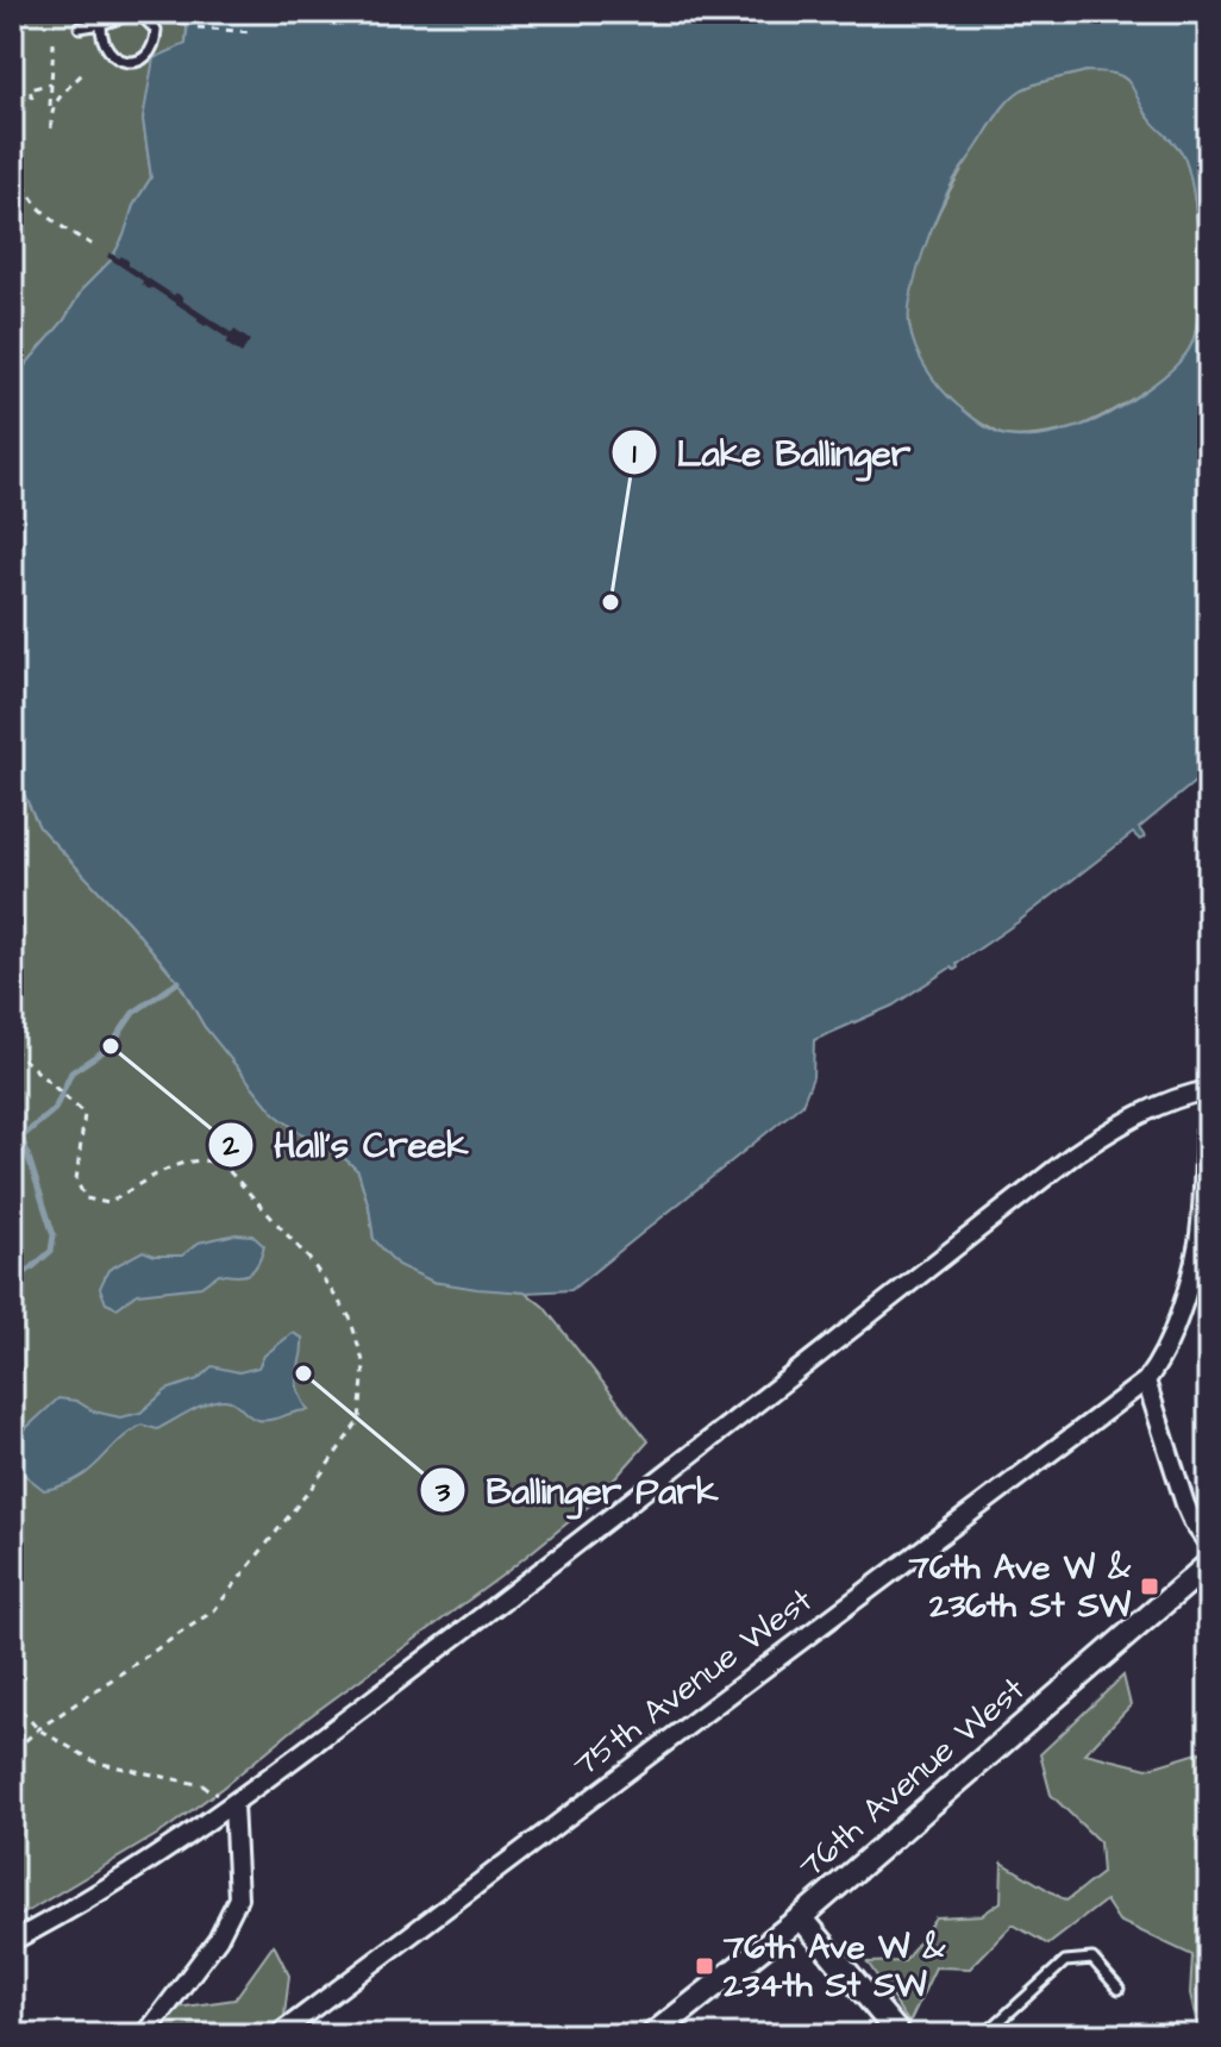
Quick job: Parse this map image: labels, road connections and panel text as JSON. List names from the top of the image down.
{
  "streets": {
    "street": ["75th Avenue West", "76th Avenue West"]
  },
  "places": {
    "other": ["Lake Ballinger", "Hall's Creek", "Ballinger Park"],
    "transit": ["76th Ave W & 236th St SW", "76th Ave W & 234th St SW"]
  }
}
